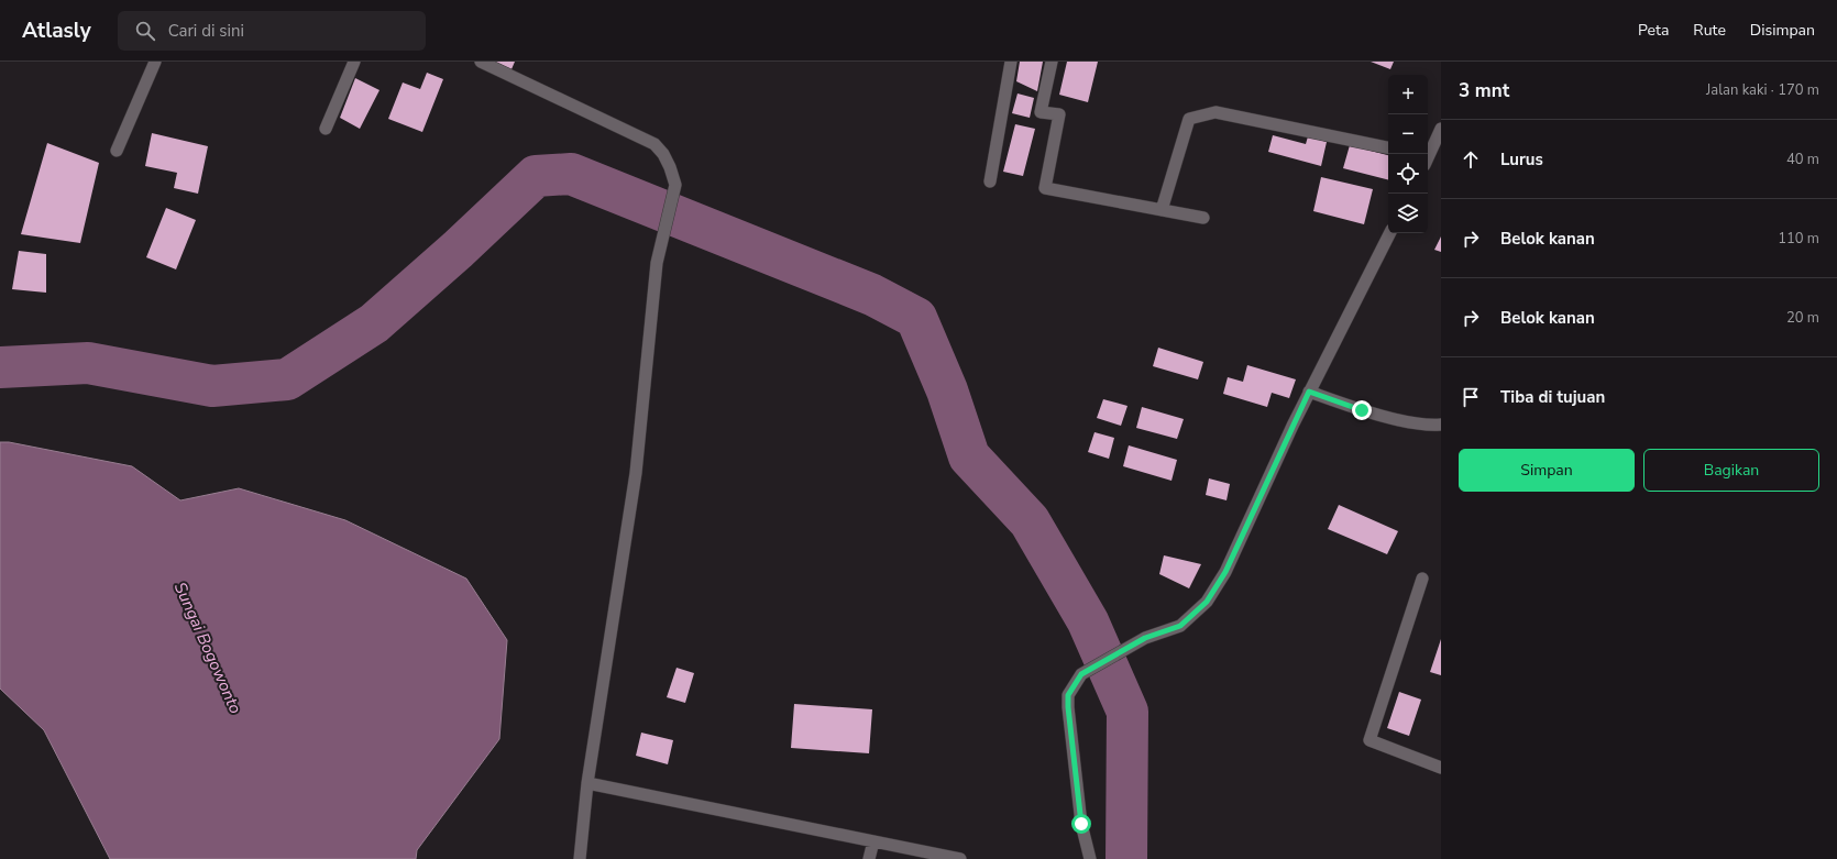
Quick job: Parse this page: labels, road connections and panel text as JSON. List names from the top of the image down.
{
  "water": ["Sungai Bogowonto"],
  "page": {
    "header": "Atlasly",
    "search": "Cari di sini",
    "nav": ["Peta", "Rute", "Disimpan"],
    "heading": ["3 mnt", "Jalan kaki · 170 m"],
    "map_buttons": ["+", "−"],
    "list": [
      ["Lurus", "40 m"],
      ["Belok kanan", "110 m"],
      ["Belok kanan", "20 m"],
      "Tiba di tujuan"
    ],
    "buttons": ["Simpan", "Bagikan"]
  }
}
